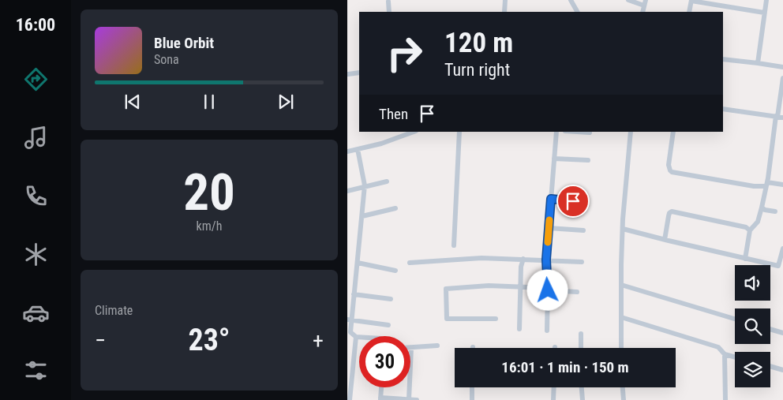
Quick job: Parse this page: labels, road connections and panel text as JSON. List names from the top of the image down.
{
  "page": {
    "tabs": "16:00",
    "turn": ["120 m", "Turn right"],
    "song": ["Blue Orbit", "Sona"],
    "then": "Then",
    "tile": [
      ["20", "km/h"],
      "Climate"
    ],
    "heat": ["−", "23°", "+"],
    "limit": "30",
    "trip": "16:01 · 1 min · 150 m"
  }
}
